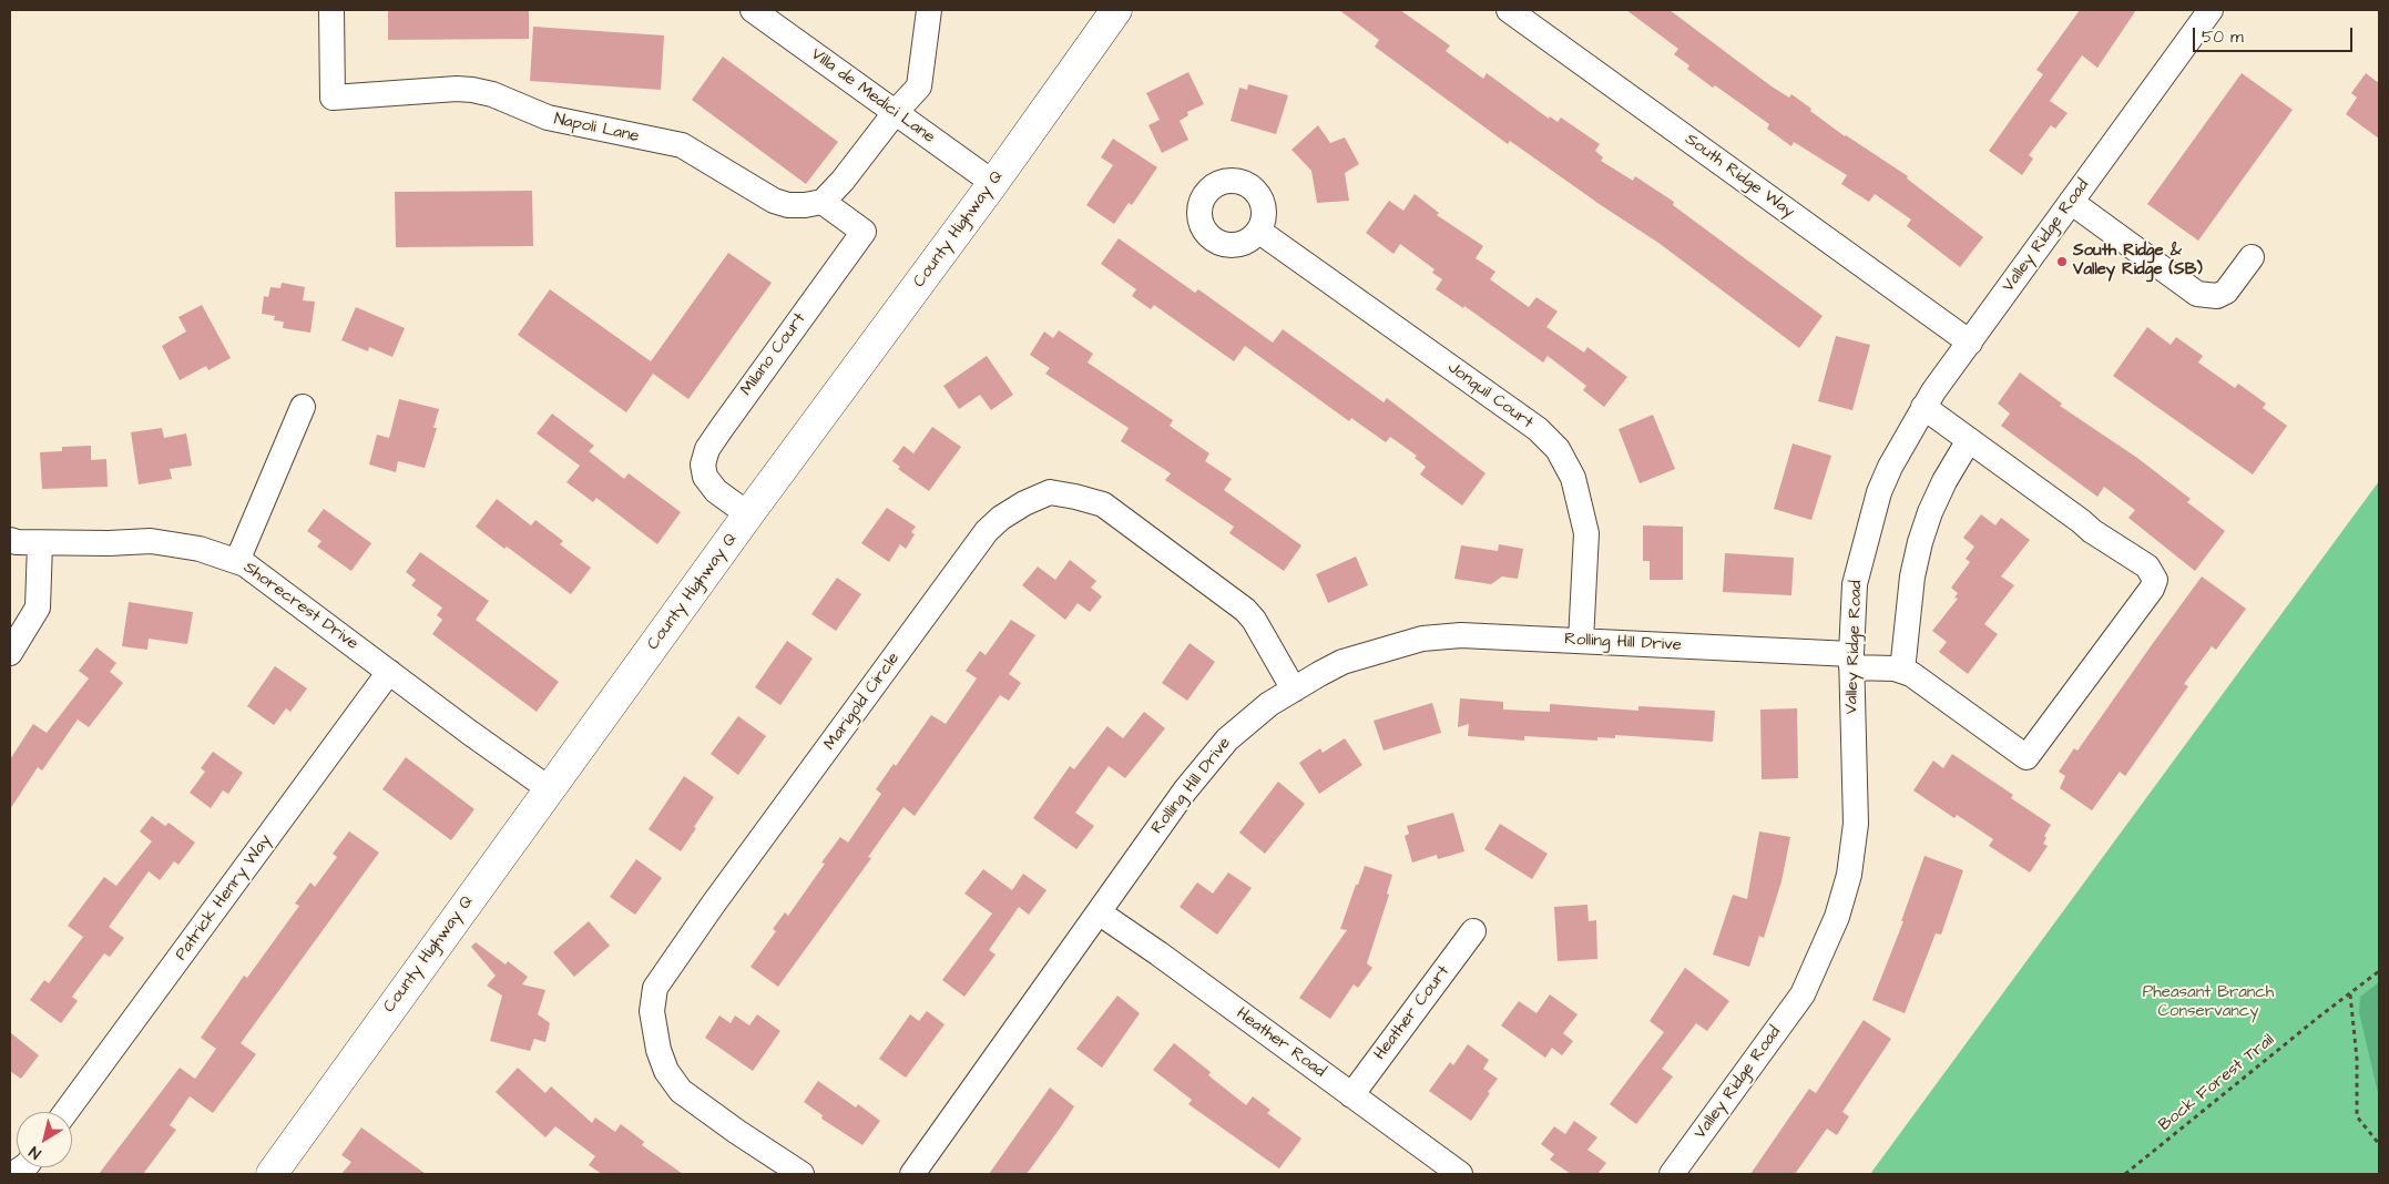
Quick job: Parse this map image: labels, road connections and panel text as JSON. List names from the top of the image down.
{
  "streets": {
    "main road": ["County Highway Q"],
    "street": [
      "Villa de Medici Lane",
      "Napoli Lane",
      "South Ridge Way",
      "Valley Ridge Road",
      "Milano Court",
      "Jonquil Court",
      "Shorecrest Drive",
      "Rolling Hill Drive",
      "Marigold Circle",
      "Patrick Henry Way",
      "Heather Court",
      "Heather Road"
    ],
    "path": ["Bock Forest Trail"]
  },
  "crossings": [
    ["Villa de Medici Lane", "County Highway Q"],
    ["Napoli Lane", "Milano Court"],
    ["South Ridge Way", "Valley Ridge Road"],
    ["County Highway Q", "Milano Court"],
    ["County Highway Q", "Shorecrest Drive"],
    ["Valley Ridge Road", "Rolling Hill Drive"],
    ["Jonquil Court", "Rolling Hill Drive"],
    ["Shorecrest Drive", "Patrick Henry Way"],
    ["Rolling Hill Drive", "Marigold Circle"],
    ["Rolling Hill Drive", "Heather Road"],
    ["Heather Court", "Heather Road"]
  ],
  "parks": ["Pheasant Branch Conservancy"],
  "places": ["South Ridge & Valley Ridge (SB)"],
  "scale_bar": "50 m",
  "north": "bottom left"
}
